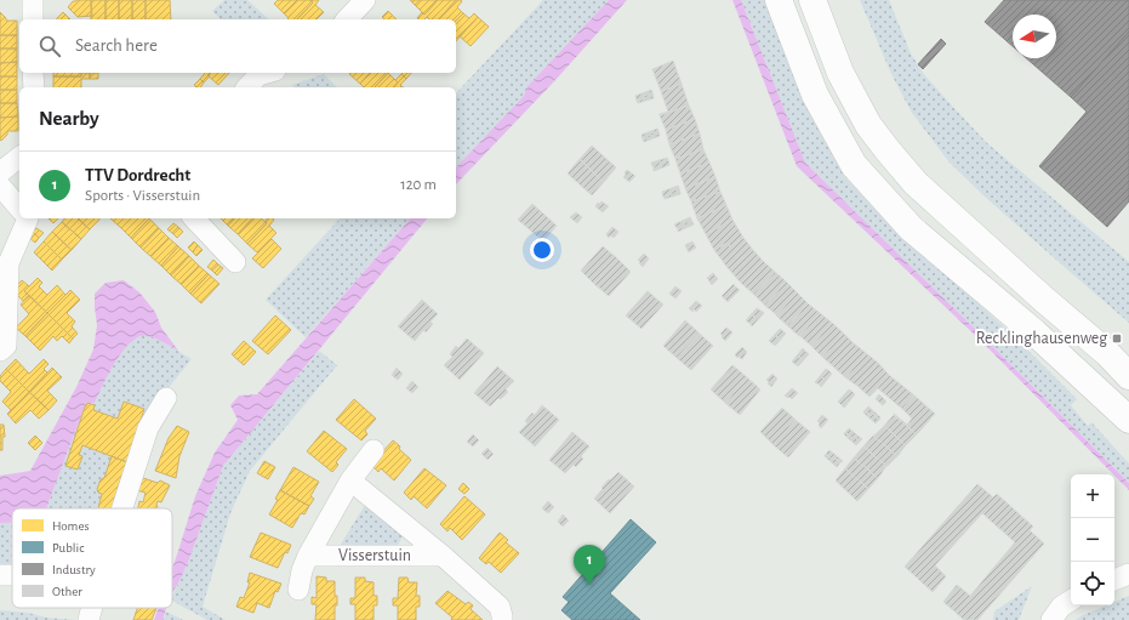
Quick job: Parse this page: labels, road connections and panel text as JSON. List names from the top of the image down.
{
  "streets": {
    "street": ["Visserstuin"]
  },
  "places": {
    "transit": ["Recklinghausenweg"]
  },
  "legend": [
    "Homes",
    "Public",
    "Industry",
    "Other"
  ],
  "north": "left",
  "page": {
    "search": "Search here",
    "heading": "Nearby",
    "list": [
      {
        "mark": "1",
        "name": "TTV Dordrecht",
        "note": "Sports · Visserstuin",
        "value": "120 m"
      }
    ],
    "map_buttons": ["+", "−"],
    "pins": "1"
  }
}
